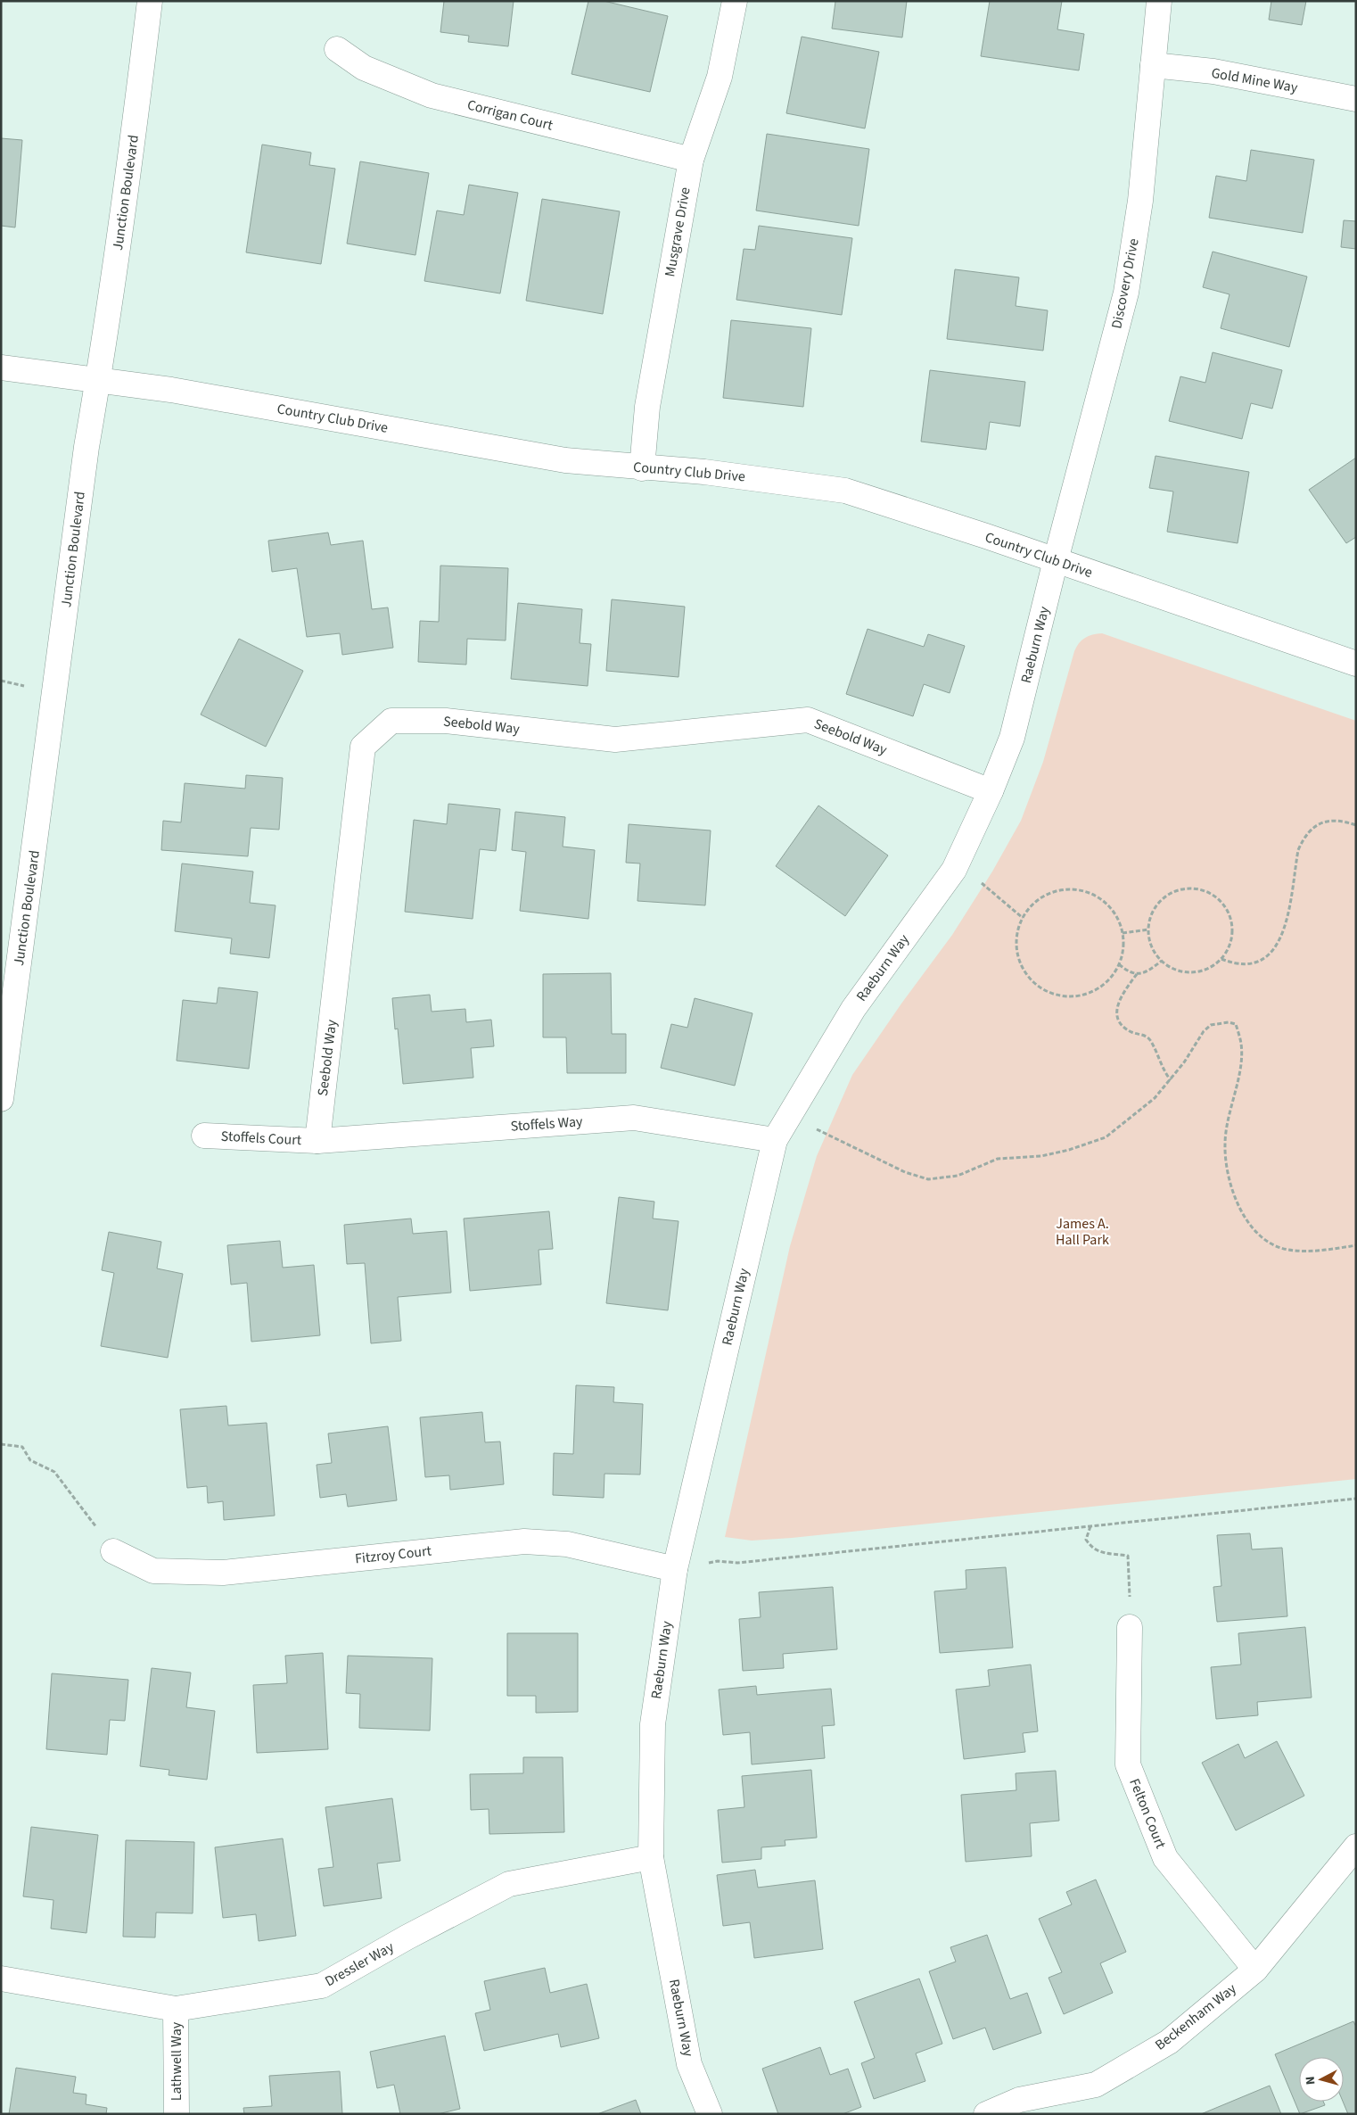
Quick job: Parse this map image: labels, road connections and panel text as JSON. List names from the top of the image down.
{
  "streets": {
    "street": [
      "Gold Mine Way",
      "Corrigan Court",
      "Junction Boulevard",
      "Musgrave Drive",
      "Discovery Drive",
      "Country Club Drive",
      "Raeburn Way",
      "Seebold Way",
      "Stoffels Way",
      "Stoffels Court",
      "Fitzroy Court",
      "Felton Court",
      "Dressler Way",
      "Beckenham Way",
      "Lathwell Way"
    ]
  },
  "crossings": [
    ["Gold Mine Way", "Discovery Drive"],
    ["Corrigan Court", "Musgrave Drive"],
    ["Junction Boulevard", "Country Club Drive"],
    ["Musgrave Drive", "Country Club Drive"],
    ["Discovery Drive", "Country Club Drive"],
    ["Discovery Drive", "Raeburn Way"],
    ["Country Club Drive", "Raeburn Way"],
    ["Raeburn Way", "Seebold Way"],
    ["Raeburn Way", "Stoffels Way"],
    ["Raeburn Way", "Fitzroy Court"],
    ["Raeburn Way", "Dressler Way"],
    ["Seebold Way", "Stoffels Way"],
    ["Seebold Way", "Stoffels Court"],
    ["Stoffels Way", "Stoffels Court"],
    ["Felton Court", "Beckenham Way"],
    ["Dressler Way", "Lathwell Way"]
  ],
  "parks": ["James A. Hall Park"],
  "north": "left"
}
